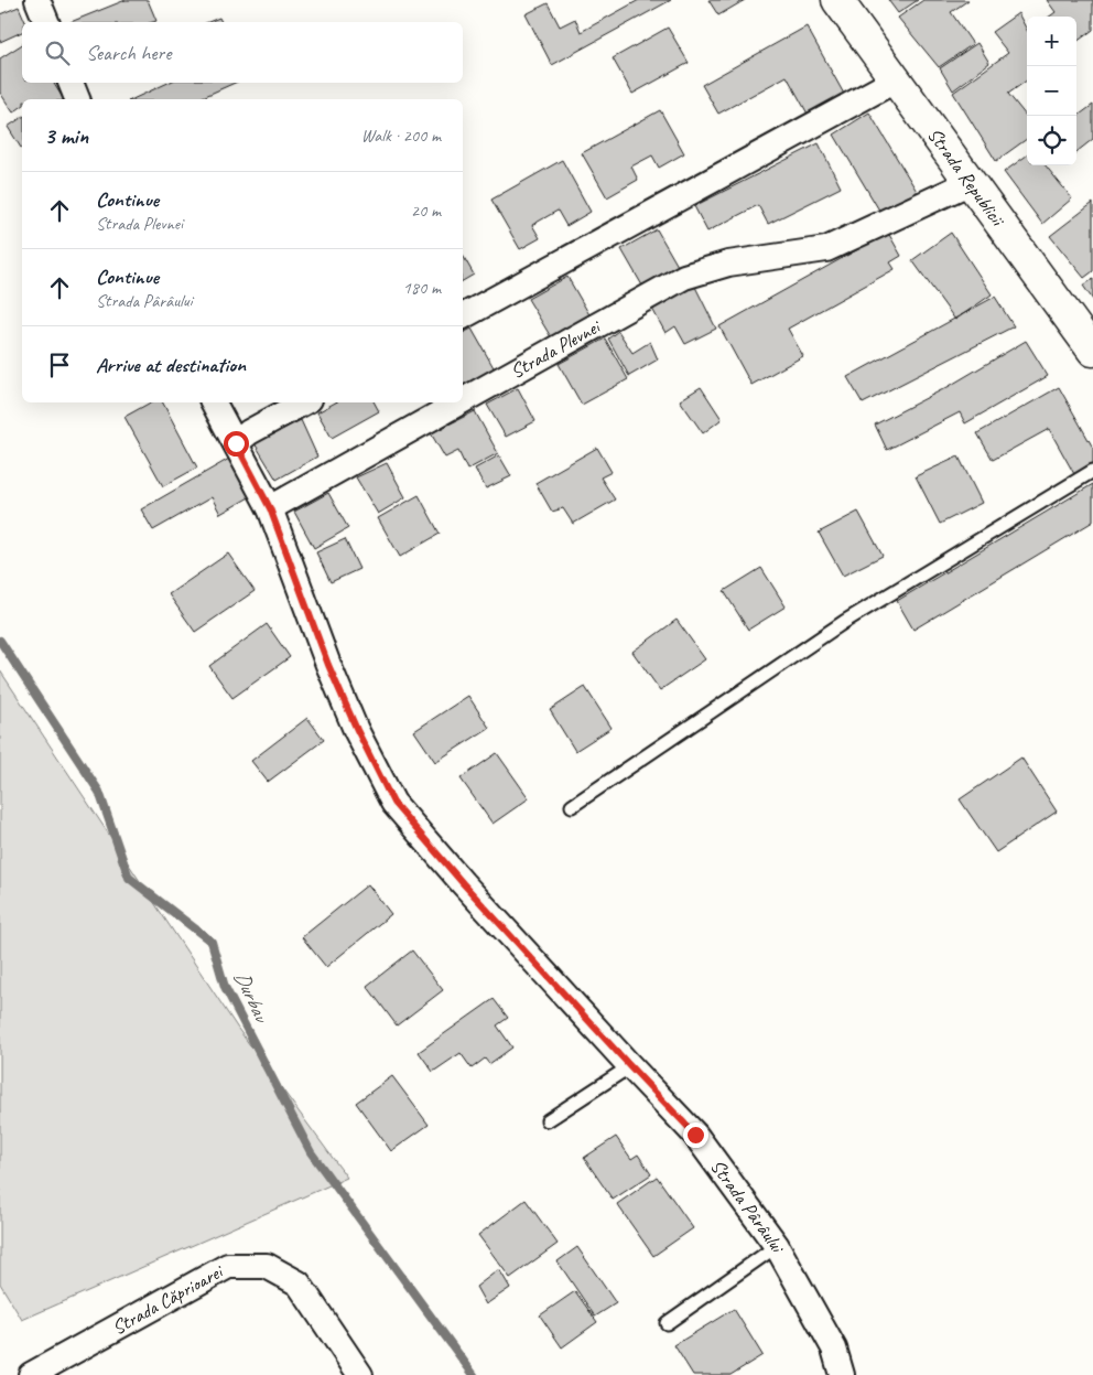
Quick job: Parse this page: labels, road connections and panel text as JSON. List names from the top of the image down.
{
  "streets": {
    "main road": ["Strada Republicii"],
    "street": ["Strada Plevnei", "Strada Pârâului", "Strada Căprioarei"]
  },
  "crossings": [
    ["Strada Republicii", "Strada Plevnei"],
    ["Strada Plevnei", "Strada Pârâului"]
  ],
  "water": ["Durbav"],
  "page": {
    "map_buttons": ["+", "−"],
    "search": "Search here",
    "heading": ["3 min", "Walk · 200 m"],
    "list": [
      ["Continue", "Strada Plevnei", "20 m"],
      ["Continue", "Strada Pârâului", "180 m"],
      "Arrive at destination"
    ]
  }
}
